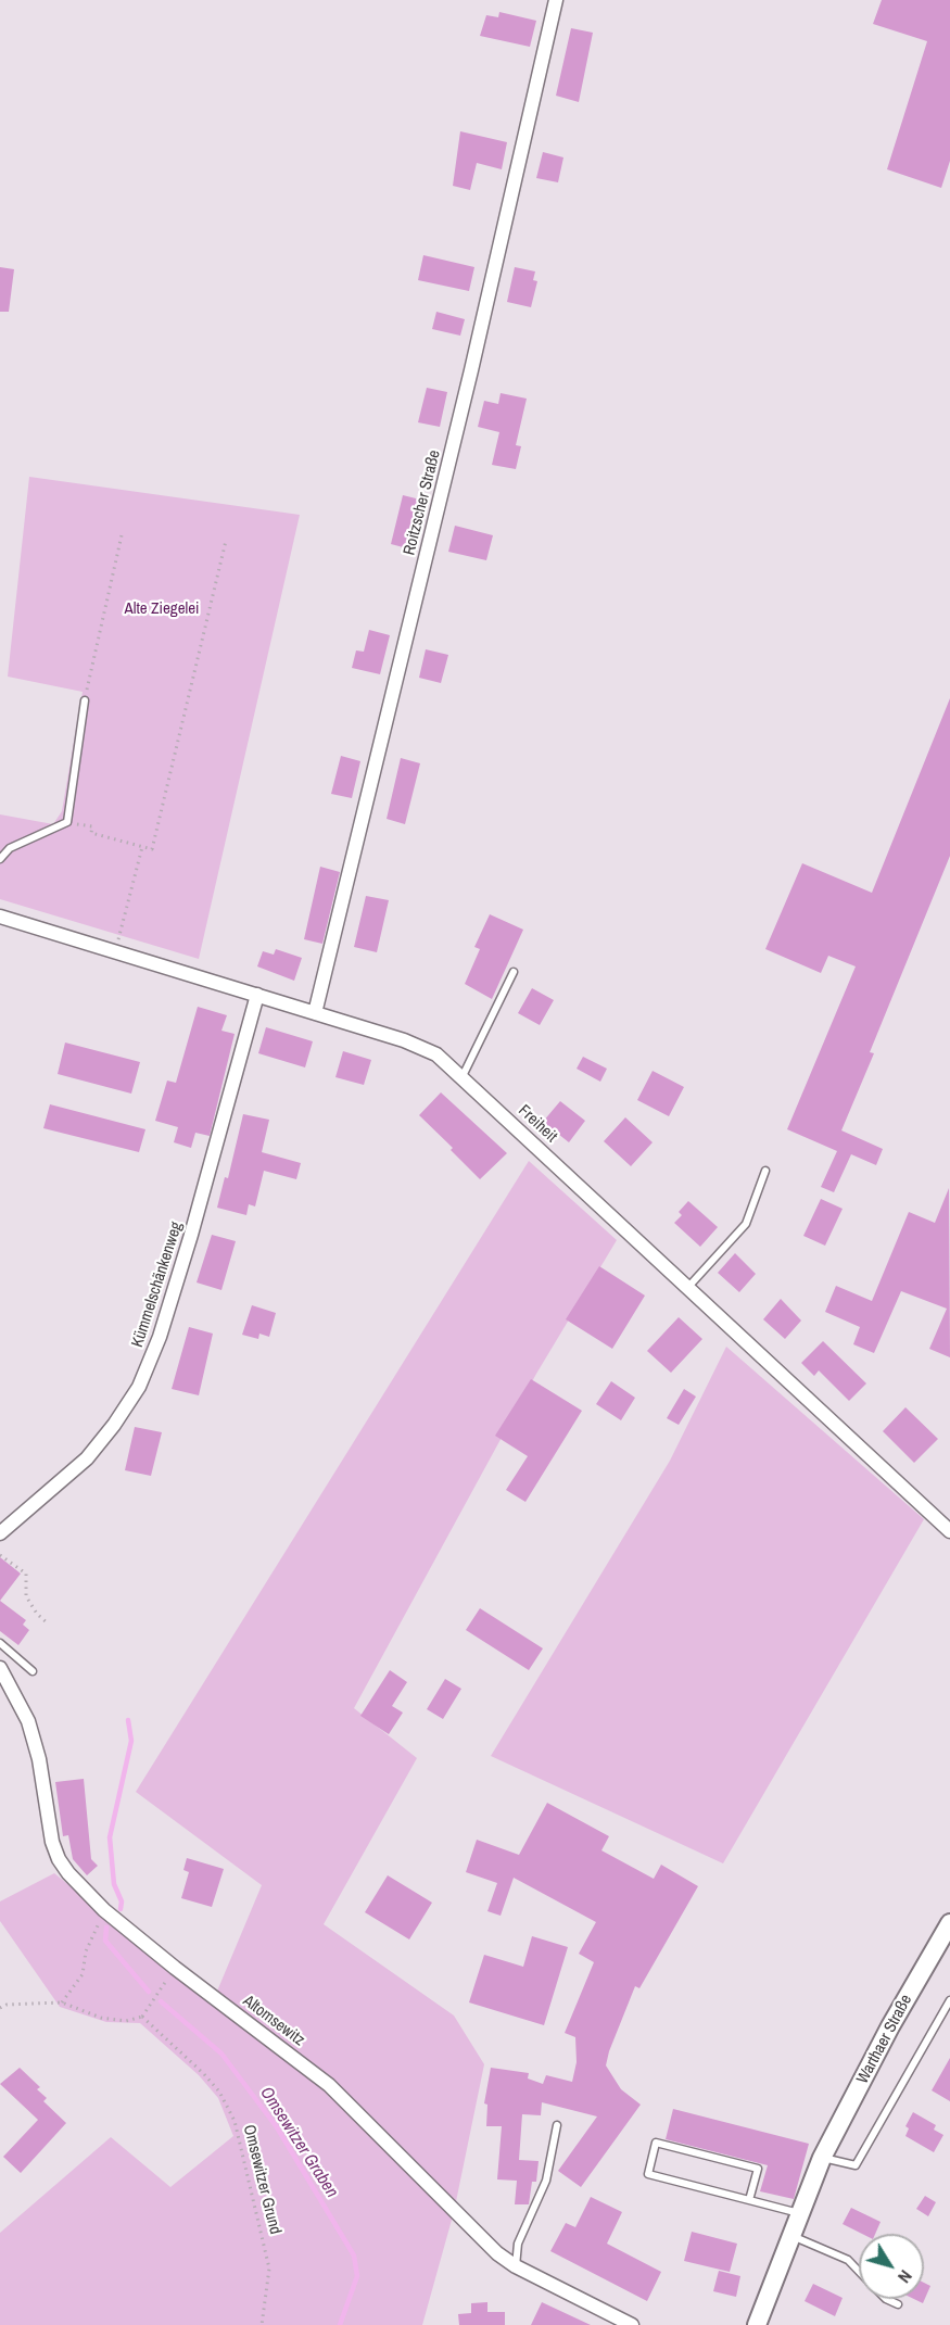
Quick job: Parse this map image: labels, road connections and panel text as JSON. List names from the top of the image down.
{
  "streets": {
    "street": [
      "Roitzscher Straße",
      "Freiheit",
      "Kümmelschänkenweg",
      "Altomsewitz",
      "Warthaer Straße"
    ],
    "path": ["Omsewitzer Grund"]
  },
  "crossings": [
    ["Roitzscher Straße", "Freiheit"],
    ["Freiheit", "Kümmelschänkenweg"]
  ],
  "water": ["Omsewitzer Graben"],
  "parks": ["Alte Ziegelei"],
  "north": "bottom right"
}
